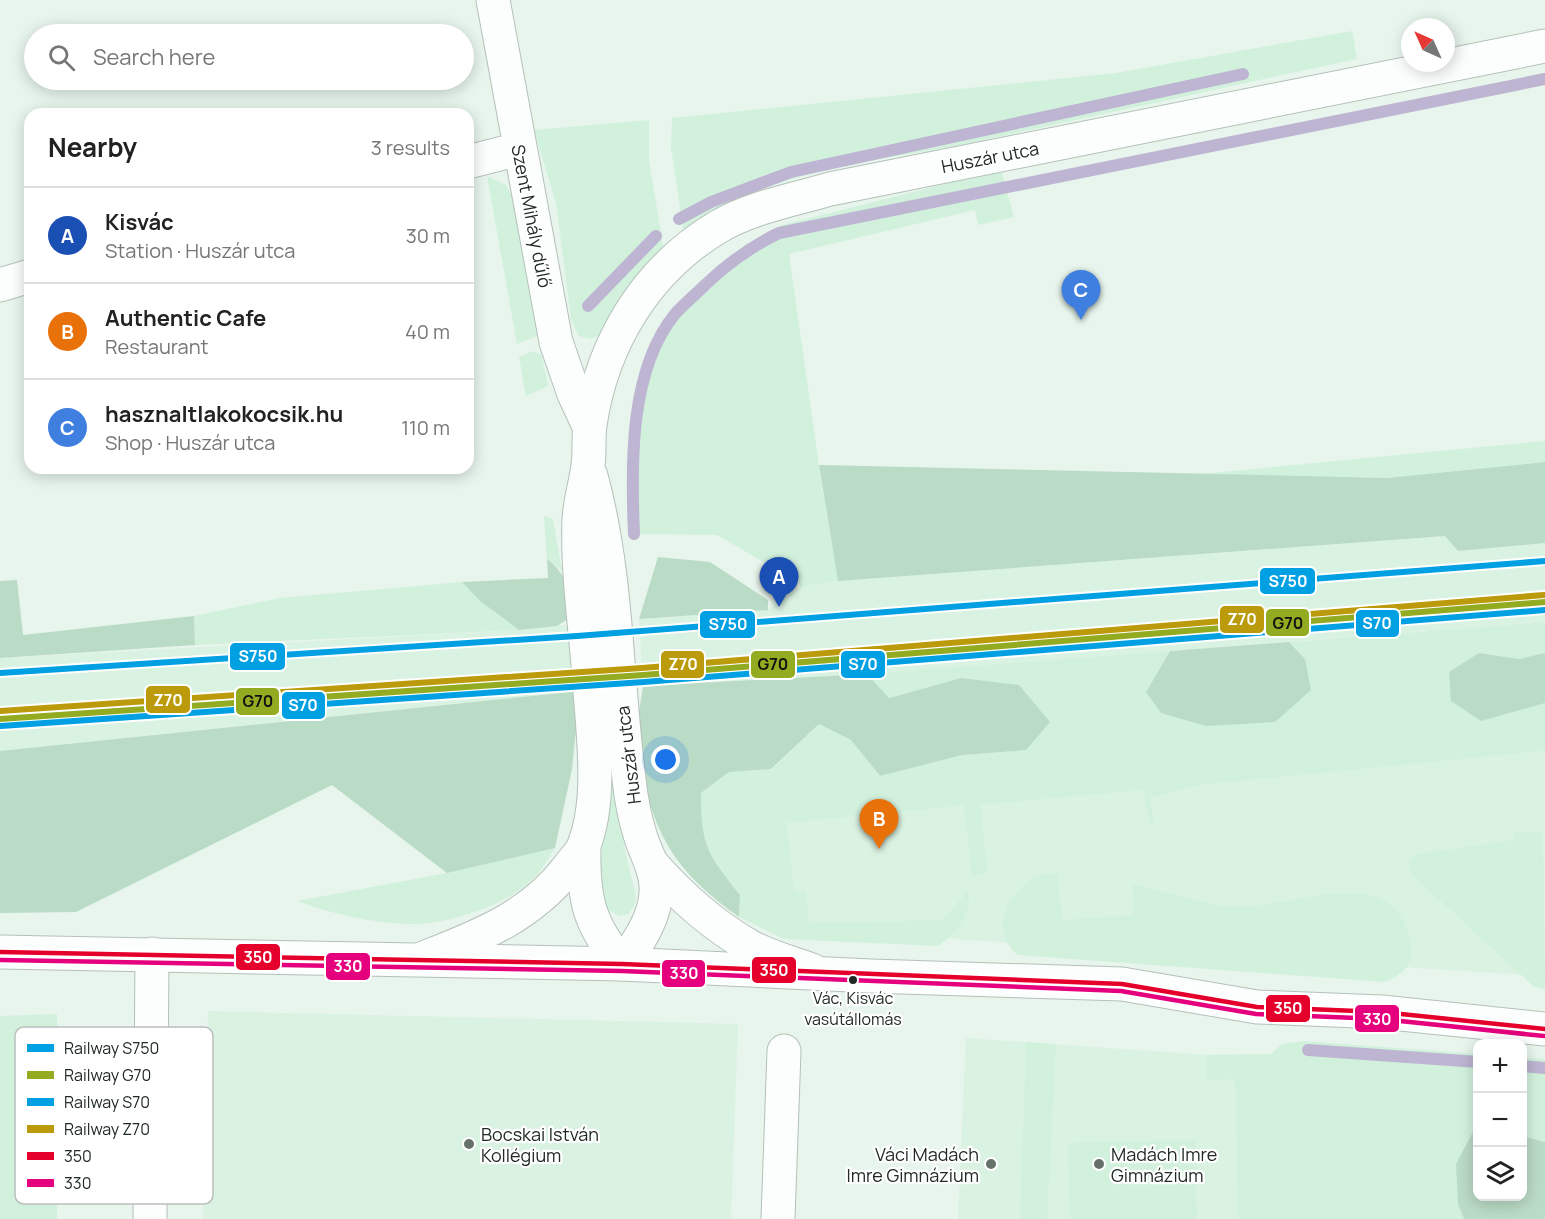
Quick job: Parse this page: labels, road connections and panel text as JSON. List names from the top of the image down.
{
  "streets": {
    "street": ["Huszár utca", "Szent Mihály dűlő"]
  },
  "crossings": [
    ["Huszár utca", "Szent Mihály dűlő"]
  ],
  "places": [
    "Vác, Kisvác vasútállomás",
    "Bocskai István Kollégium",
    "Váci Madách Imre Gimnázium",
    "Madách Imre Gimnázium"
  ],
  "lines": [
    "rail line S750",
    "rail line Z70",
    "rail line G70",
    "rail line S70",
    "transit line 350",
    "transit line 330"
  ],
  "legend": [
    "Railway S750",
    "Railway G70",
    "Railway S70",
    "Railway Z70",
    "350",
    "330"
  ],
  "north": "top left",
  "page": {
    "search": "Search here",
    "heading": ["Nearby", "3 results"],
    "list": [
      {
        "mark": "A",
        "name": "Kisvác",
        "note": "Station · Huszár utca",
        "value": "30 m"
      },
      {
        "mark": "B",
        "name": "Authentic Cafe",
        "note": "Restaurant",
        "value": "40 m"
      },
      {
        "mark": "C",
        "name": "hasznaltlakokocsik.hu",
        "note": "Shop · Huszár utca",
        "value": "110 m"
      }
    ],
    "pins": ["C", "A", "B"],
    "map_buttons": ["+", "−"]
  }
}
